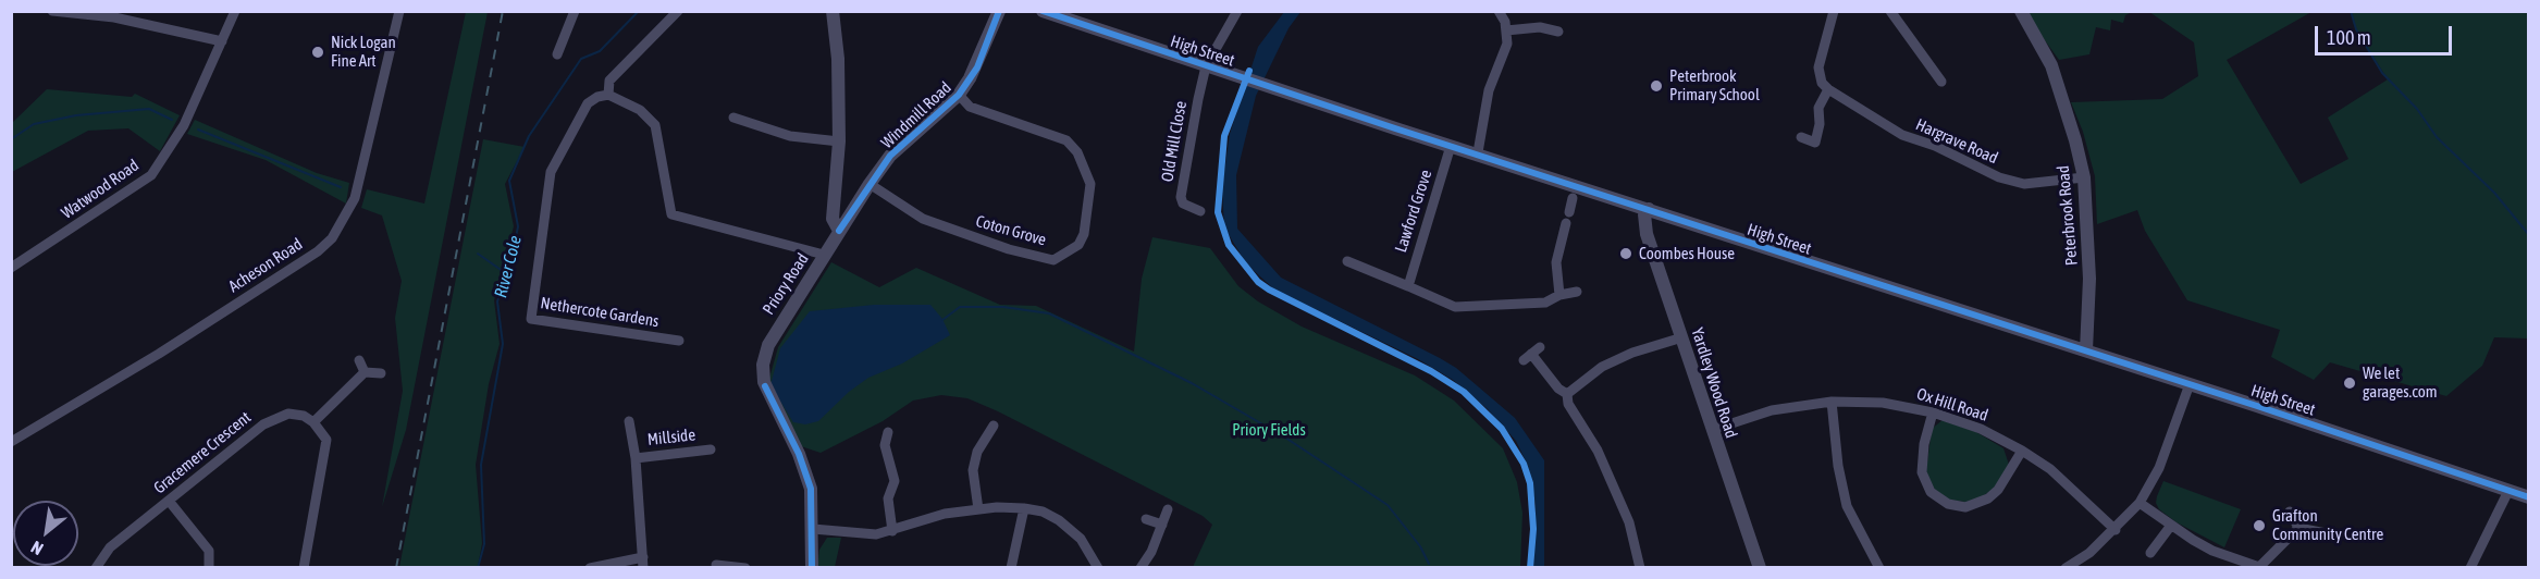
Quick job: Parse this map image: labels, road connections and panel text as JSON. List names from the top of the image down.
{
  "streets": {
    "street": [
      "High Street",
      "Windmill Road",
      "Old Mill Close",
      "Hargrave Road",
      "Watwood Road",
      "Lawford Grove",
      "Peterbrook Road",
      "Coton Grove",
      "Acheson Road",
      "Priory Road",
      "Nethercote Gardens",
      "Yardley Wood Road",
      "Ox Hill Road",
      "Millside",
      "Gracemere Crescent"
    ]
  },
  "crossings": [
    ["High Street", "Old Mill Close"],
    ["High Street", "Lawford Grove"],
    ["High Street", "Peterbrook Road"],
    ["High Street", "Yardley Wood Road"],
    ["Windmill Road", "Coton Grove"],
    ["Windmill Road", "Priory Road"],
    ["Hargrave Road", "Peterbrook Road"],
    ["Yardley Wood Road", "Ox Hill Road"]
  ],
  "water": ["River Cole"],
  "parks": ["Priory Fields"],
  "places": [
    "Nick Logan Fine Art",
    "Peterbrook Primary School",
    "Coombes House",
    "We let garages.com",
    "Grafton Community Centre"
  ],
  "scale_bar": "100 m",
  "north": "bottom left"
}
